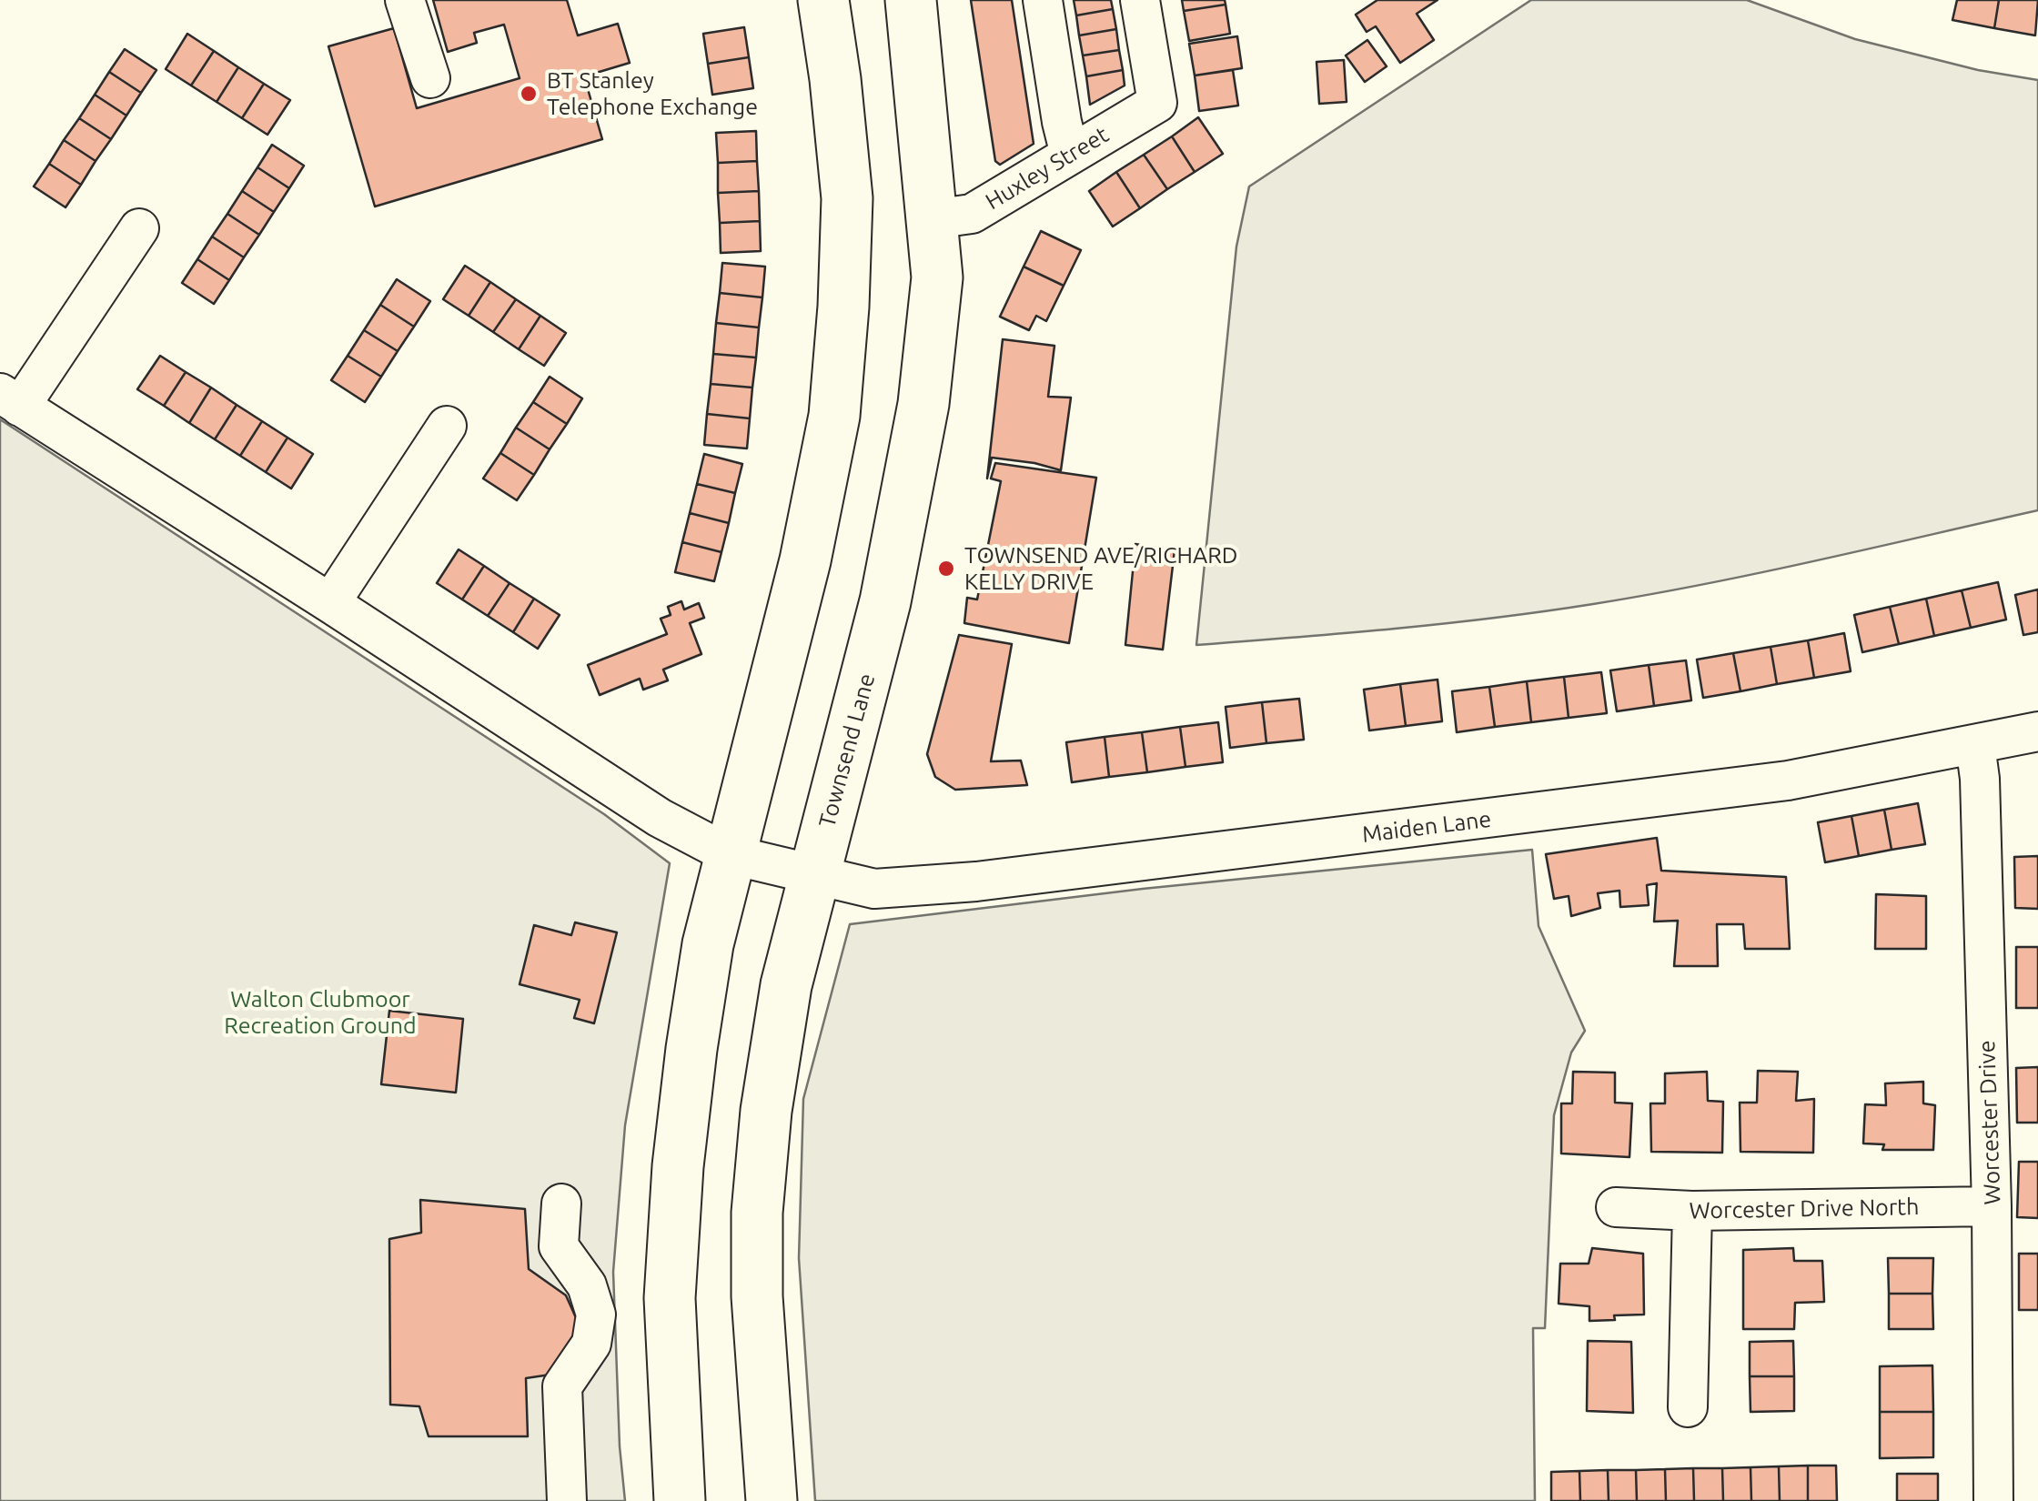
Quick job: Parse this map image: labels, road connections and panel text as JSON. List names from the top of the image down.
{
  "streets": {
    "main road": ["Townsend Lane"],
    "street": [
      "Huxley Street",
      "Maiden Lane",
      "Worcester Drive",
      "Worcester Drive North"
    ]
  },
  "crossings": [
    ["Huxley Street", "Townsend Lane"],
    ["Townsend Lane", "Maiden Lane"],
    ["Maiden Lane", "Worcester Drive"],
    ["Worcester Drive", "Worcester Drive North"]
  ],
  "parks": ["Walton Clubmoor Recreation Ground"],
  "places": ["BT Stanley Telephone Exchange", "TOWNSEND AVE/RICHARD KELLY DRIVE"]
}
